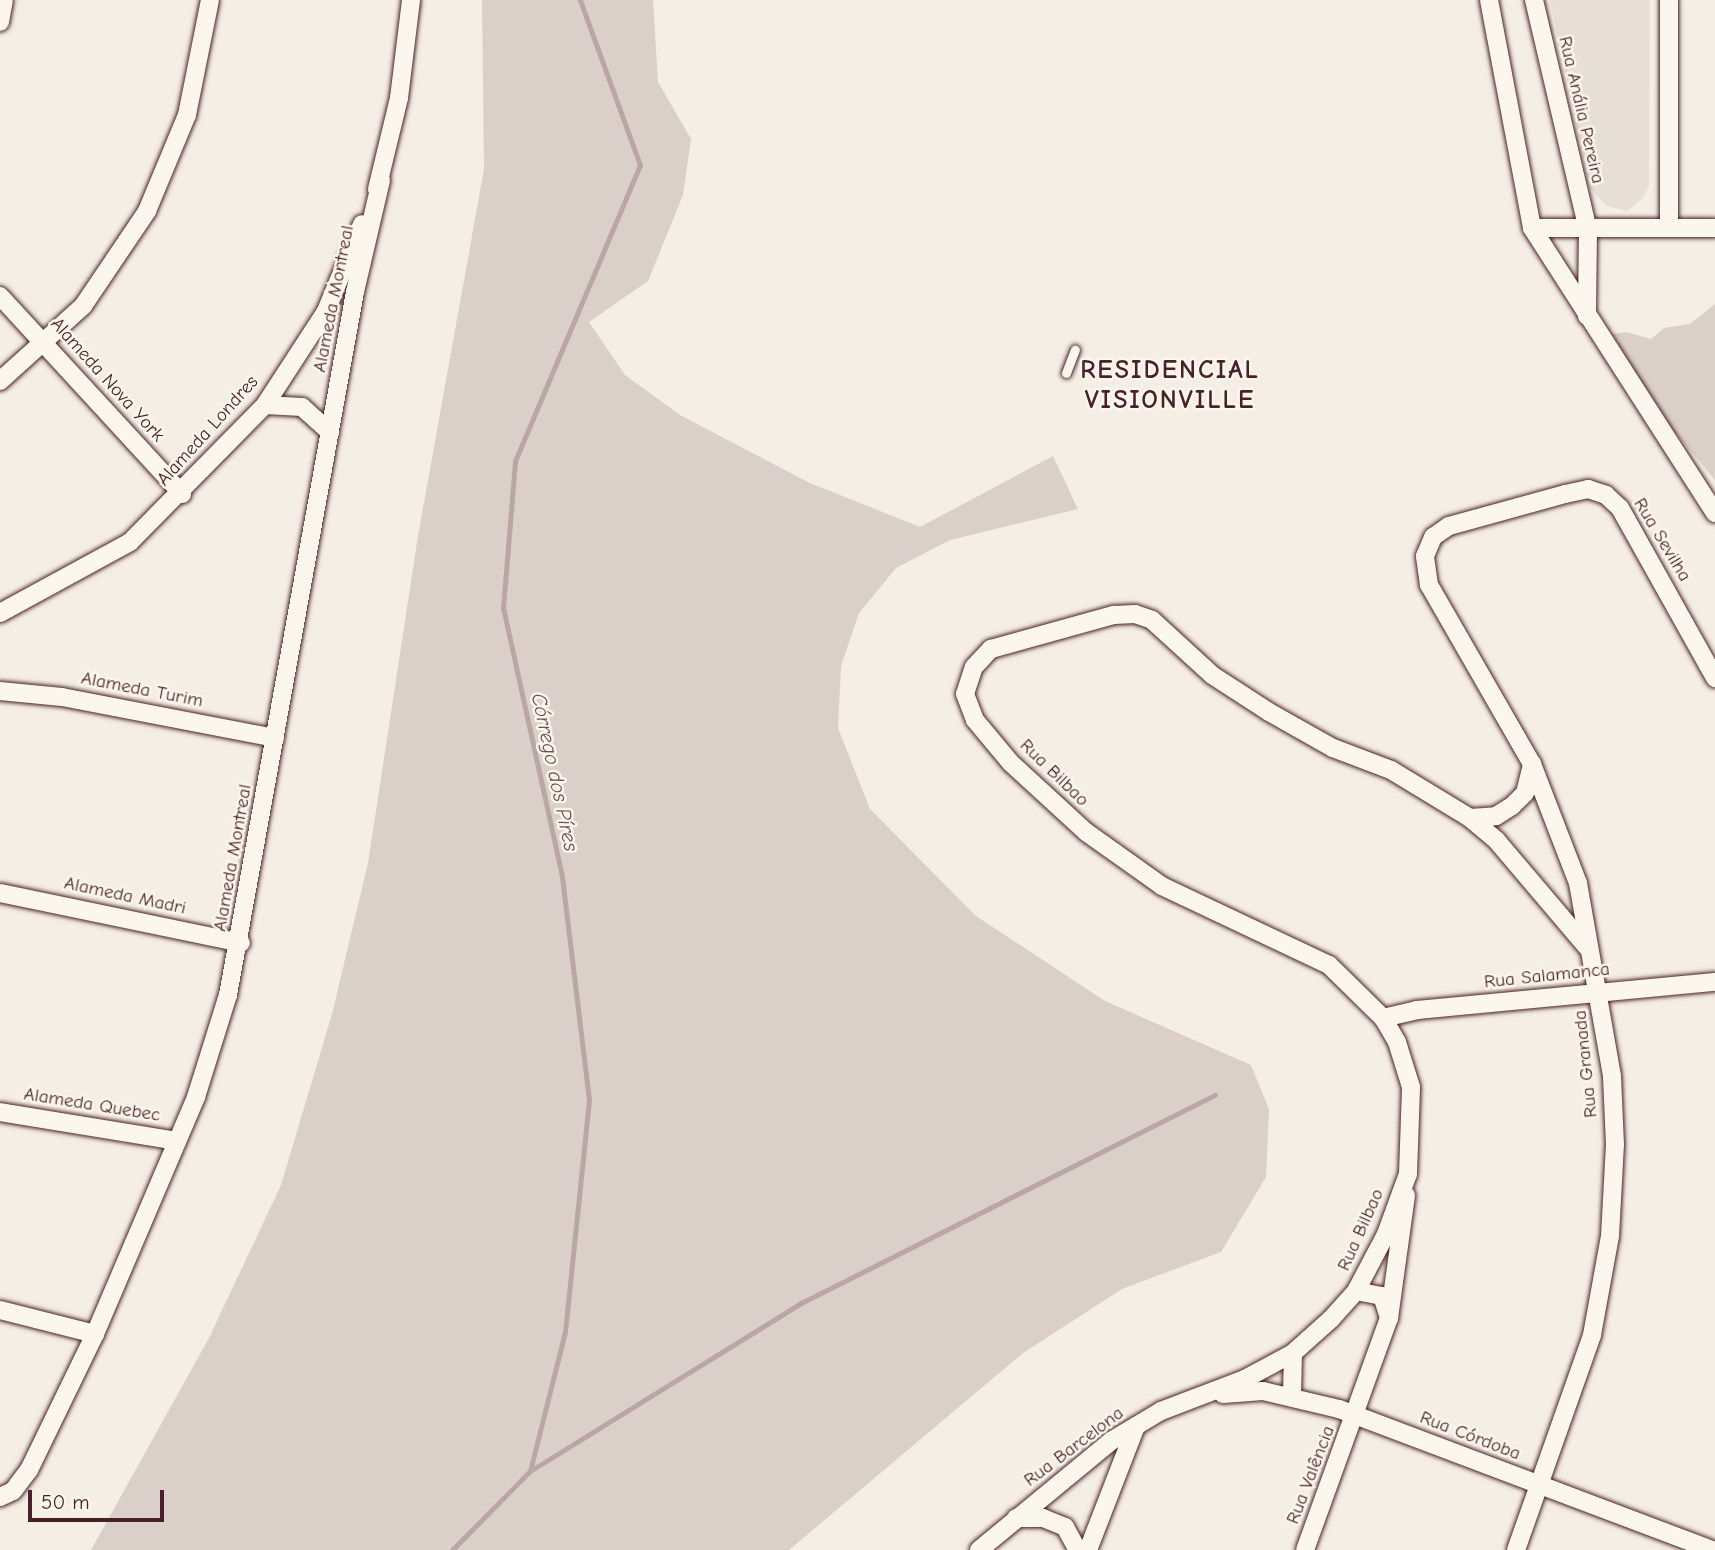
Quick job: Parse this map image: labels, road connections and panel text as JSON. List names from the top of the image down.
{
  "streets": {
    "street": [
      "Rua Anália Pereira",
      "Alameda Montreal",
      "Alameda Nova York",
      "Alameda Londres",
      "Rua Sevilha",
      "Alameda Turim",
      "Rua Bilbao",
      "Alameda Madri",
      "Rua Salamanca",
      "Rua Granada",
      "Alameda Quebec",
      "Rua Córdoba",
      "Rua Barcelona",
      "Rua Valência"
    ]
  },
  "crossings": [
    ["Alameda Montreal", "Alameda Londres"],
    ["Alameda Montreal", "Alameda Turim"],
    ["Alameda Montreal", "Alameda Madri"],
    ["Alameda Montreal", "Alameda Quebec"],
    ["Alameda Nova York", "Alameda Londres"],
    ["Rua Sevilha", "Rua Granada"],
    ["Rua Bilbao", "Rua Salamanca"],
    ["Rua Bilbao", "Rua Granada"],
    ["Rua Bilbao", "Rua Córdoba"],
    ["Rua Bilbao", "Rua Barcelona"],
    ["Rua Bilbao", "Rua Valência"],
    ["Rua Salamanca", "Rua Granada"],
    ["Rua Granada", "Rua Córdoba"],
    ["Rua Córdoba", "Rua Barcelona"],
    ["Rua Córdoba", "Rua Valência"]
  ],
  "districts": ["RESIDENCIAL VISIONVILLE"],
  "water": ["Córrego dos Píres"],
  "scale_bar": "50 m"
}
